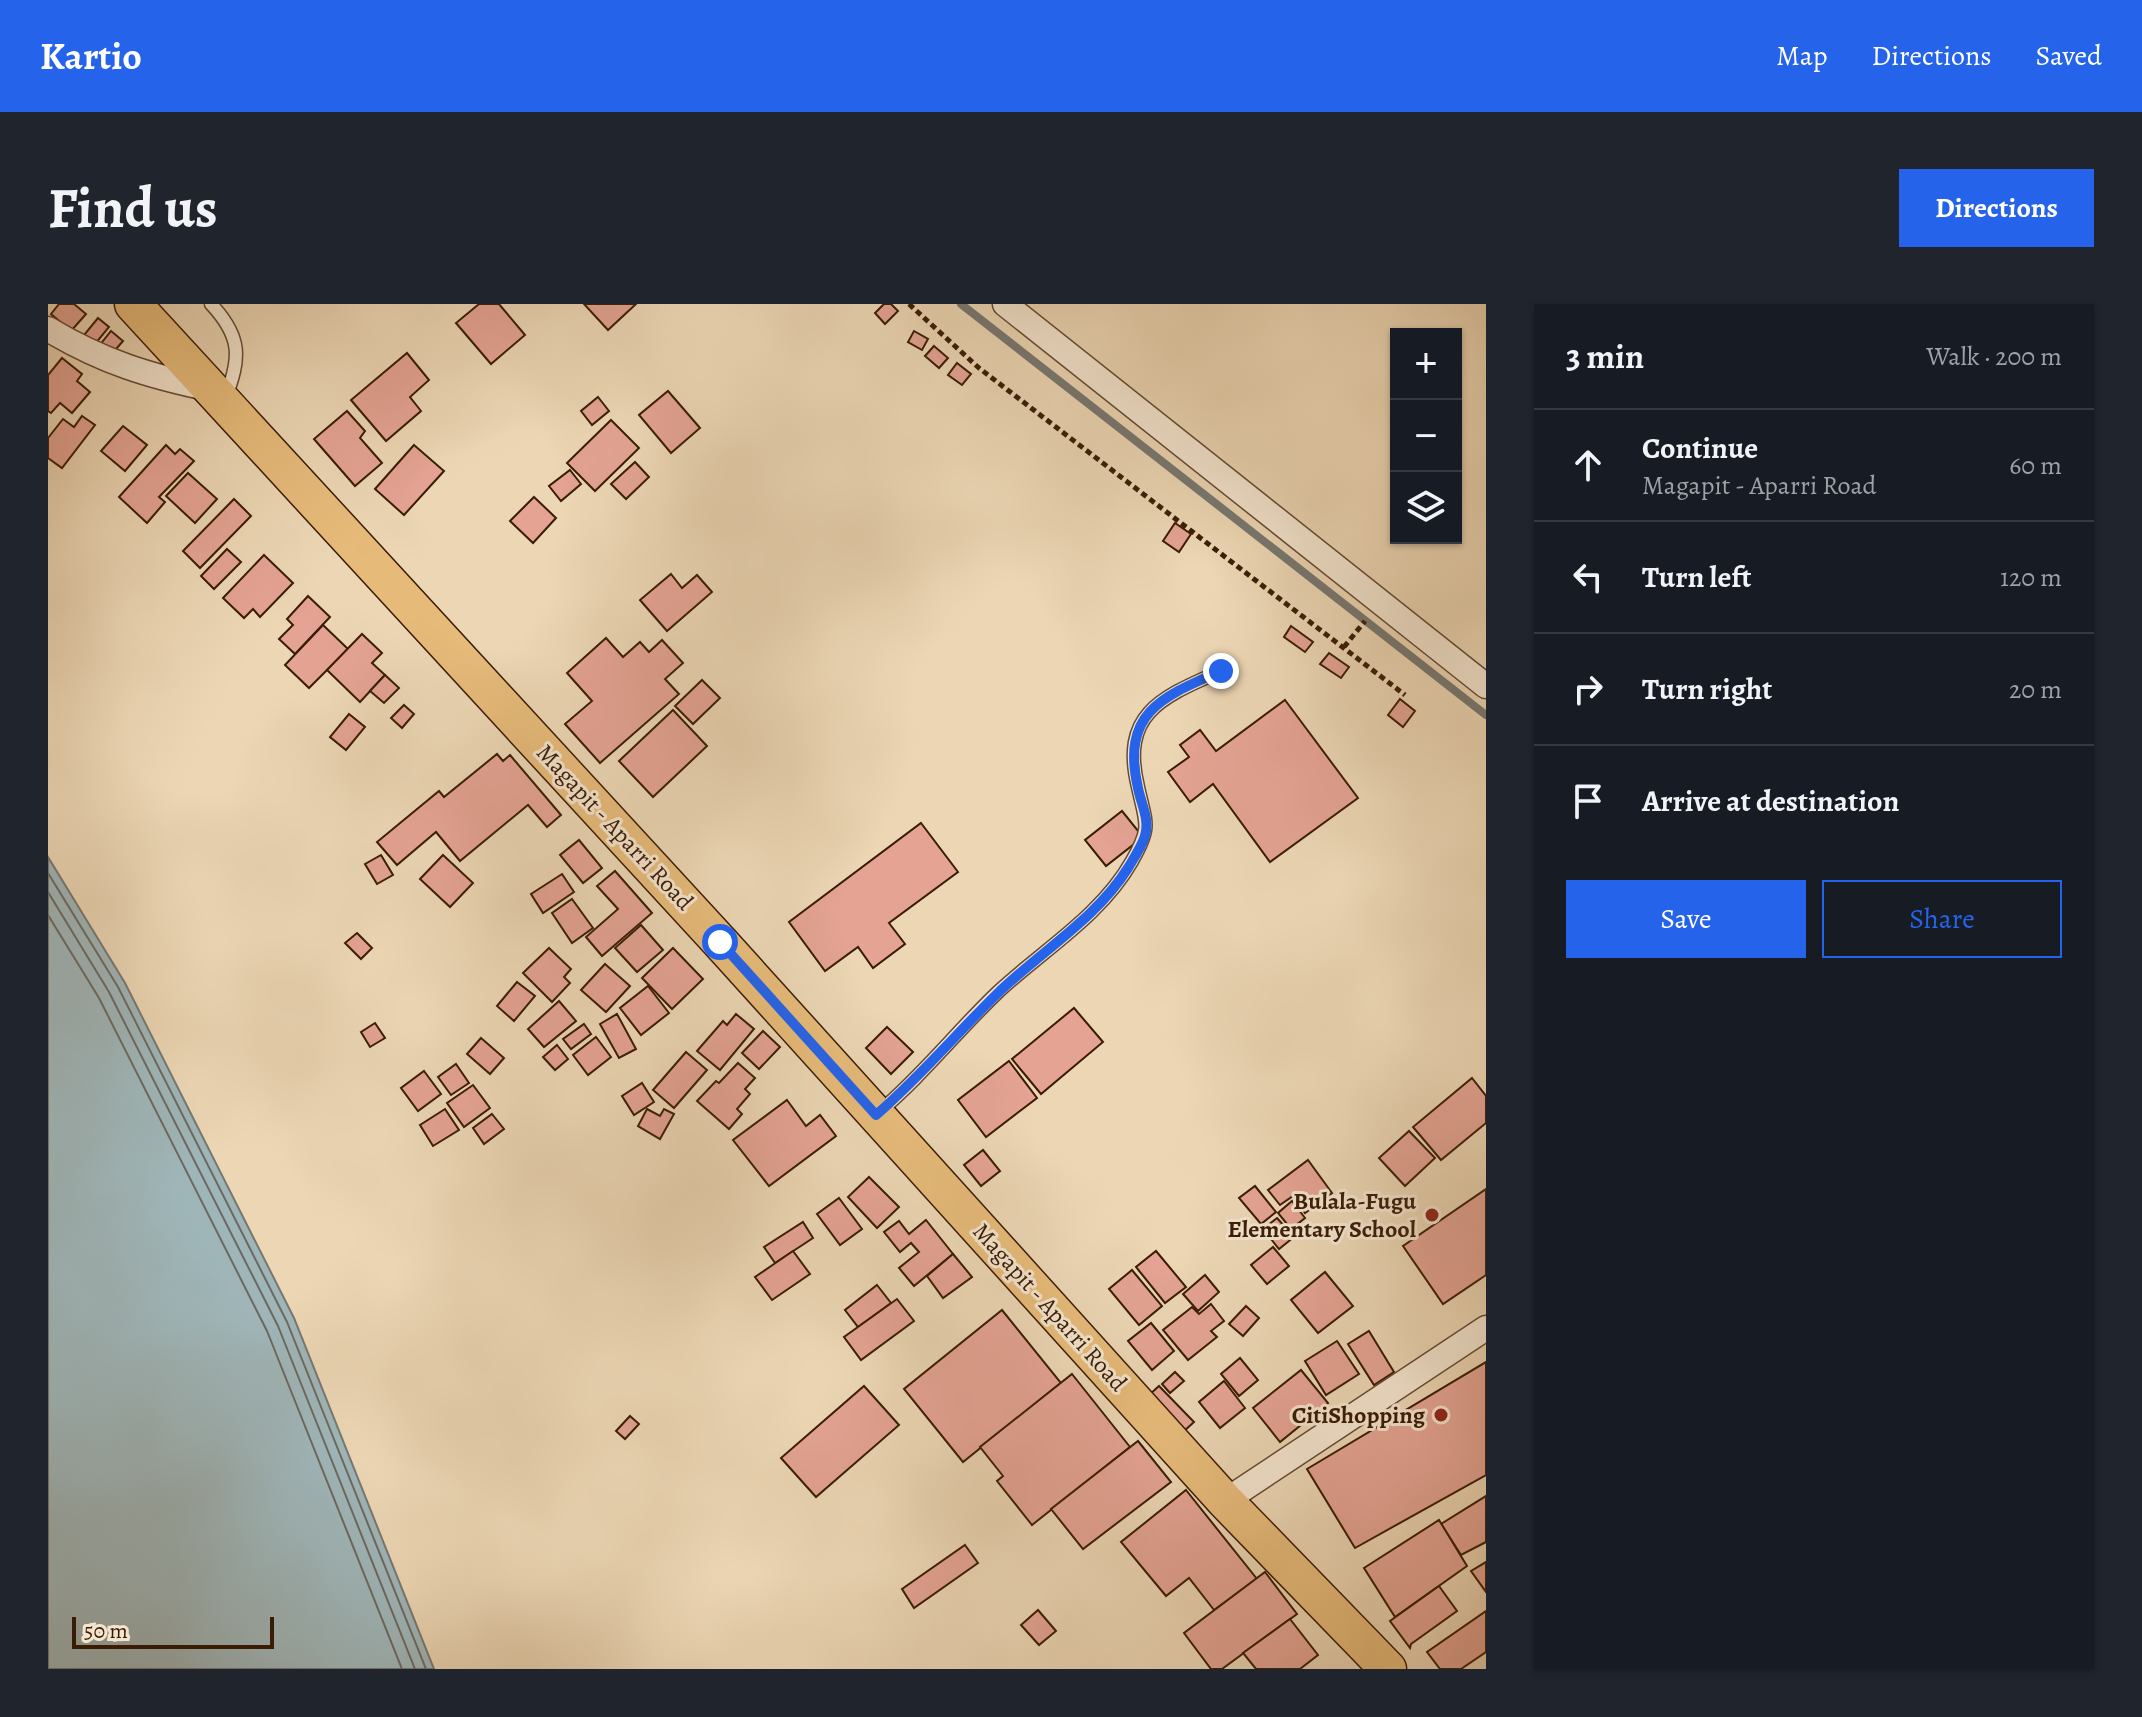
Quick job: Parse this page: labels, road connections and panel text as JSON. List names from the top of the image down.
{
  "streets": {
    "main road": ["Magapit - Aparri Road"]
  },
  "places": ["Bulala-Fugu Elementary School", "CitiShopping"],
  "scale_bar": "50 m",
  "page": {
    "header": "Kartio",
    "nav": ["Map", "Directions", "Saved"],
    "buttons": [
      "Directions",
      ["Save", "Share"]
    ],
    "title": "Find us",
    "heading": ["3 min", "Walk · 200 m"],
    "map_buttons": ["+", "−"],
    "list": [
      ["Continue", "Magapit - Aparri Road", "60 m"],
      ["Turn left", "120 m"],
      ["Turn right", "20 m"],
      "Arrive at destination"
    ],
    "scale": "50 m"
  }
}
